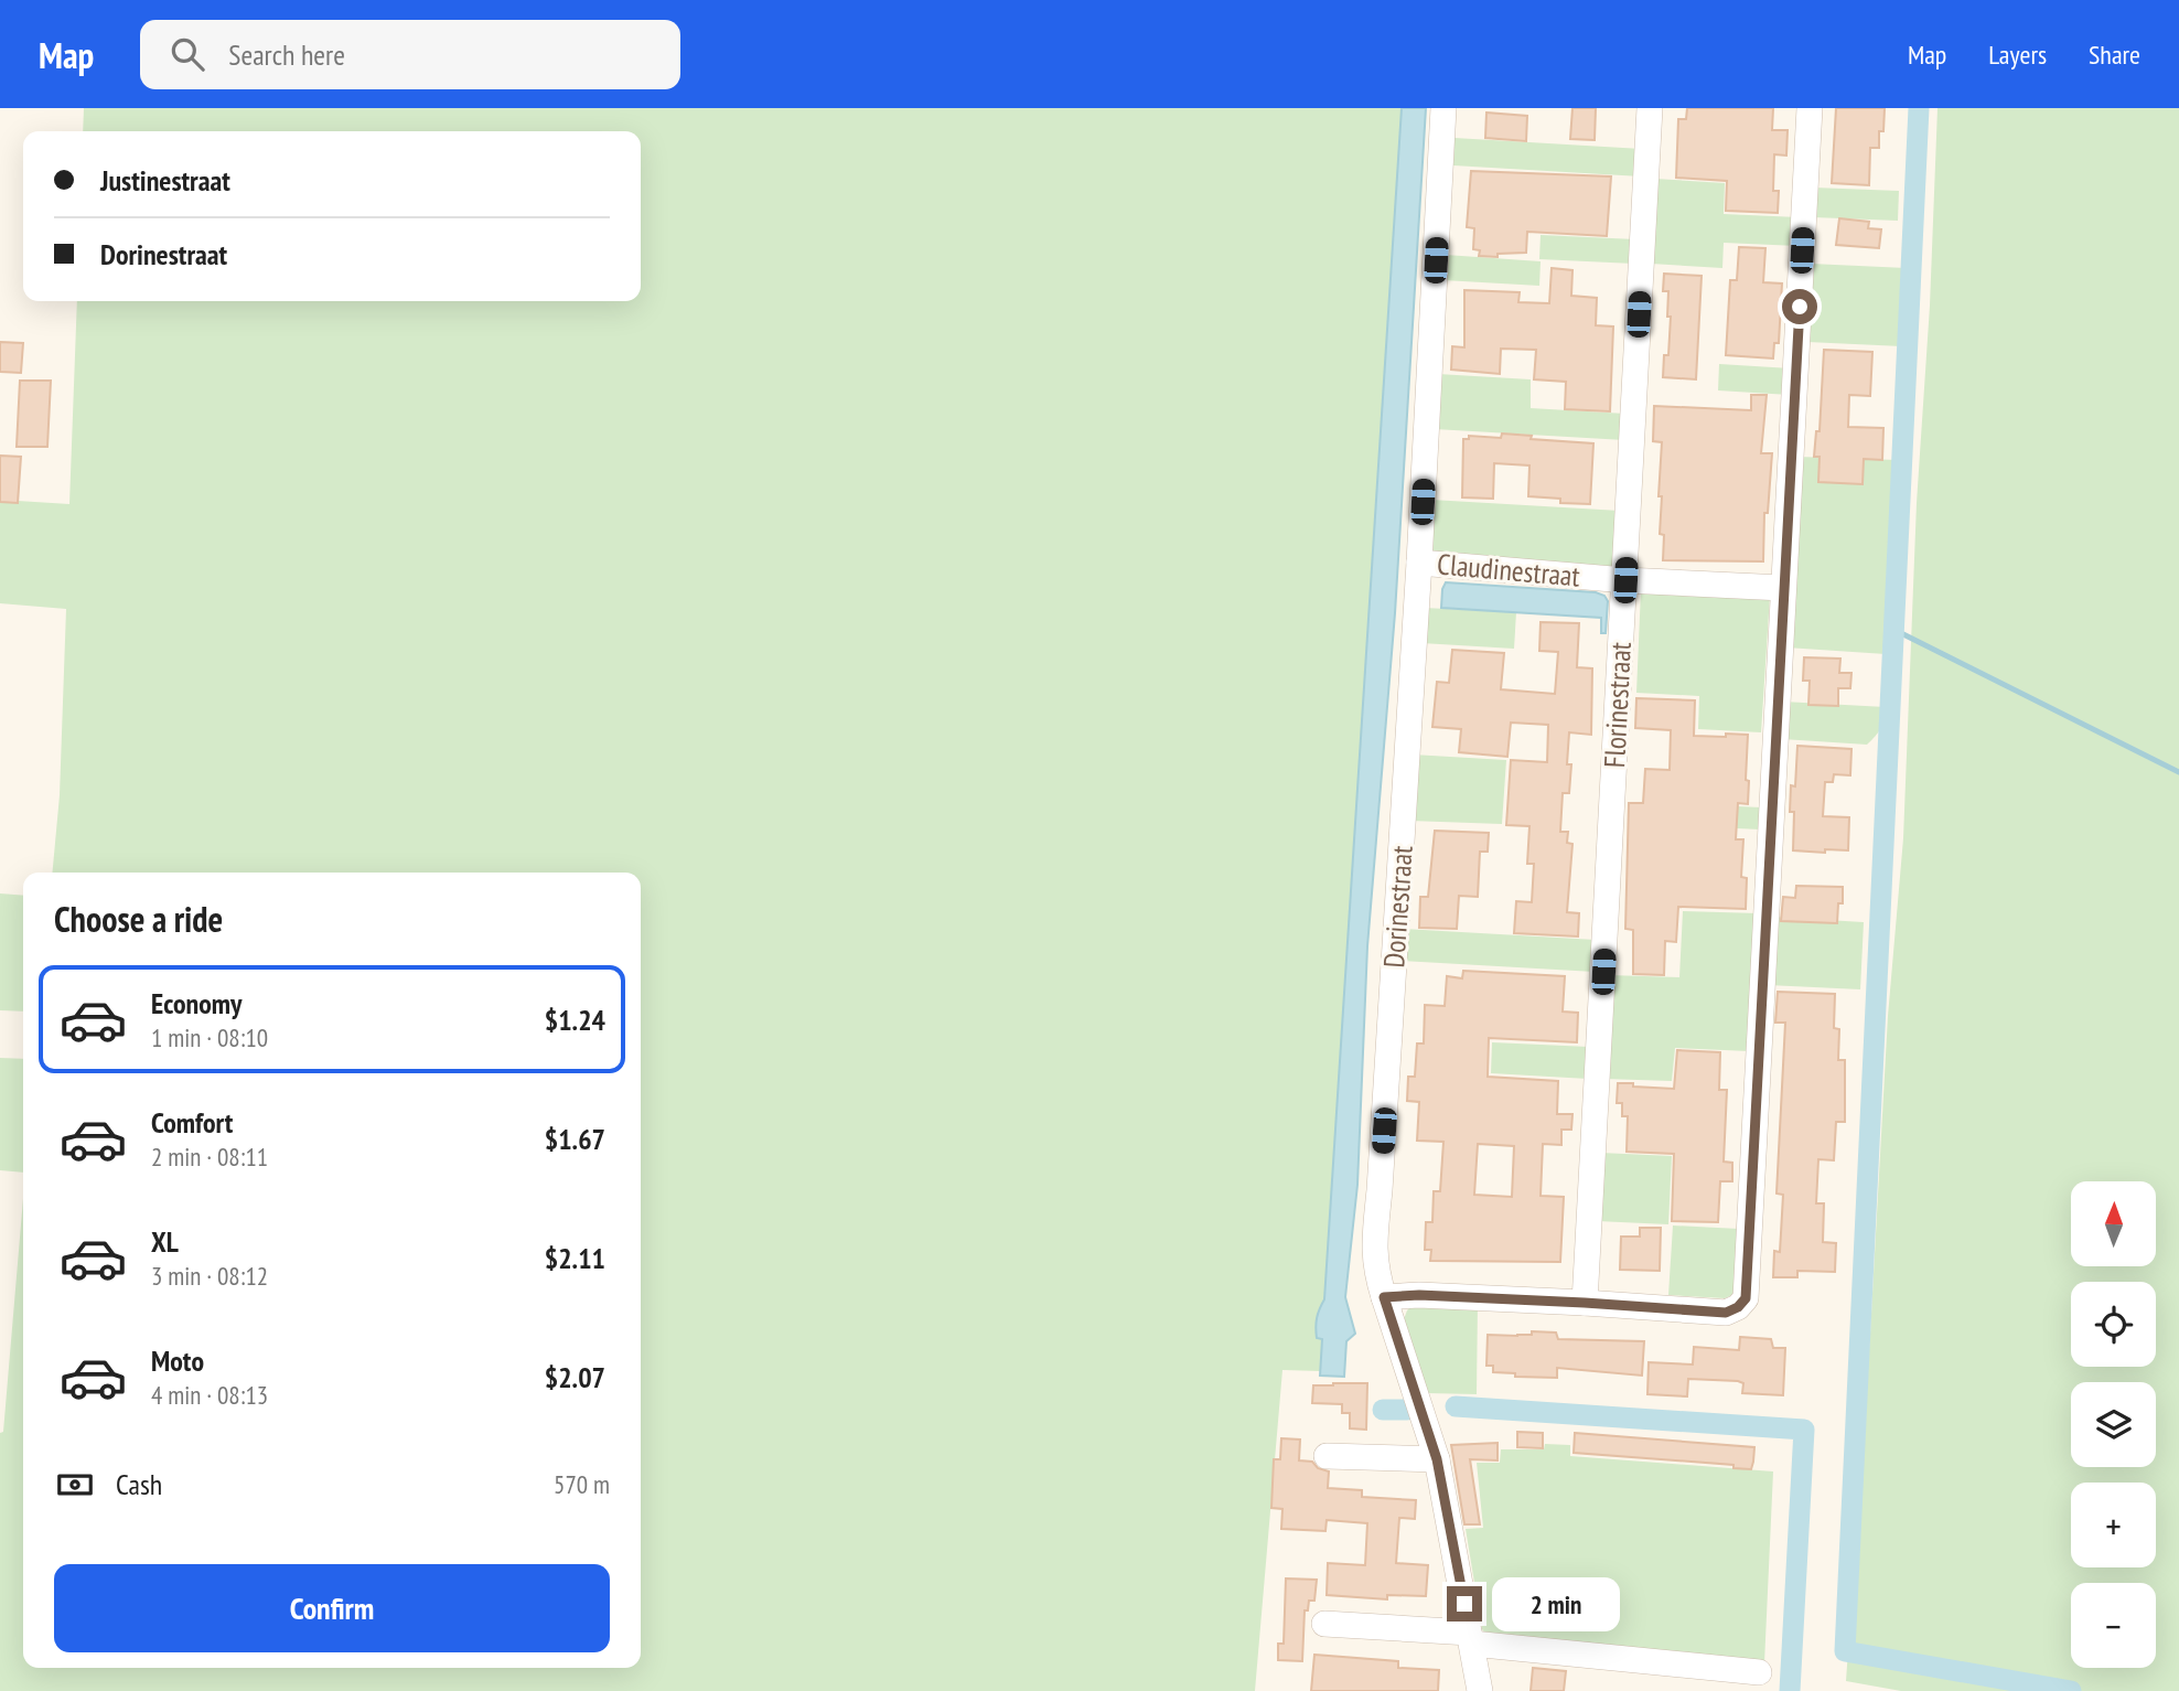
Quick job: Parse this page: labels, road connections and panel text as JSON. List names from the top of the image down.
{
  "streets": {
    "street": ["Claudinestraat", "Florinestraat", "Dorinestraat"]
  },
  "crossings": [
    ["Claudinestraat", "Florinestraat"],
    ["Claudinestraat", "Dorinestraat"]
  ],
  "north": "top",
  "page": {
    "header": "Map",
    "search": "Search here",
    "nav": ["Map", "Layers", "Share"],
    "banner": ["Justinestraat", "Dorinestraat"],
    "heading": "Choose a ride",
    "list": [
      {
        "name": "Economy",
        "note": "1 min · 08:10",
        "value": "$1.24"
      },
      {
        "name": "Comfort",
        "note": "2 min · 08:11",
        "value": "$1.67"
      },
      {
        "name": "XL",
        "note": "3 min · 08:12",
        "value": "$2.11"
      },
      {
        "name": "Moto",
        "note": "4 min · 08:13",
        "value": "$2.07"
      }
    ],
    "map_buttons": ["+", "−"],
    "pay": ["Cash", "570 m"],
    "buttons": "Confirm",
    "bubble": "2 min"
  }
}
